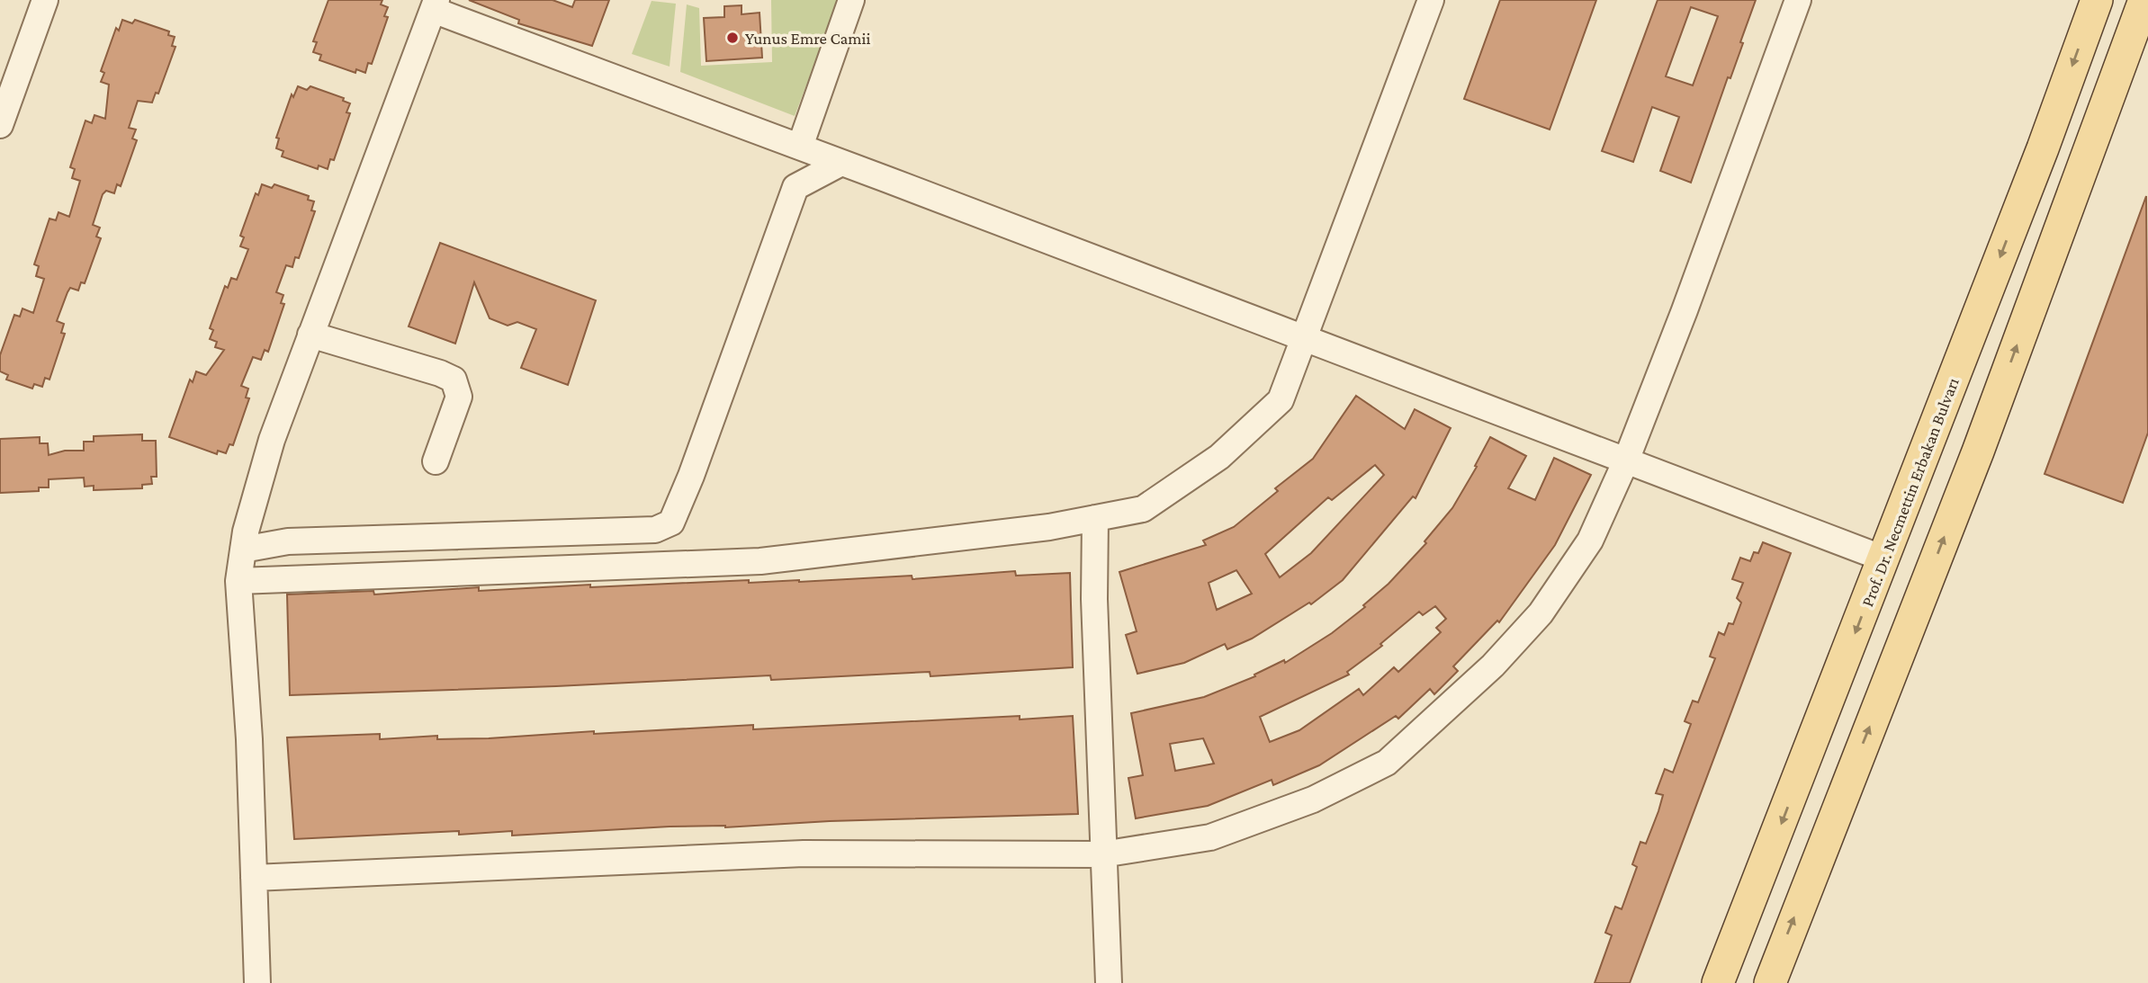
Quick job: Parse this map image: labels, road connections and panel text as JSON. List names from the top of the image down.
{
  "streets": {
    "main road": ["Prof. Dr. Necmettin Erbakan Bulvarı"]
  },
  "places": ["Yunus Emre Camii"]
}
